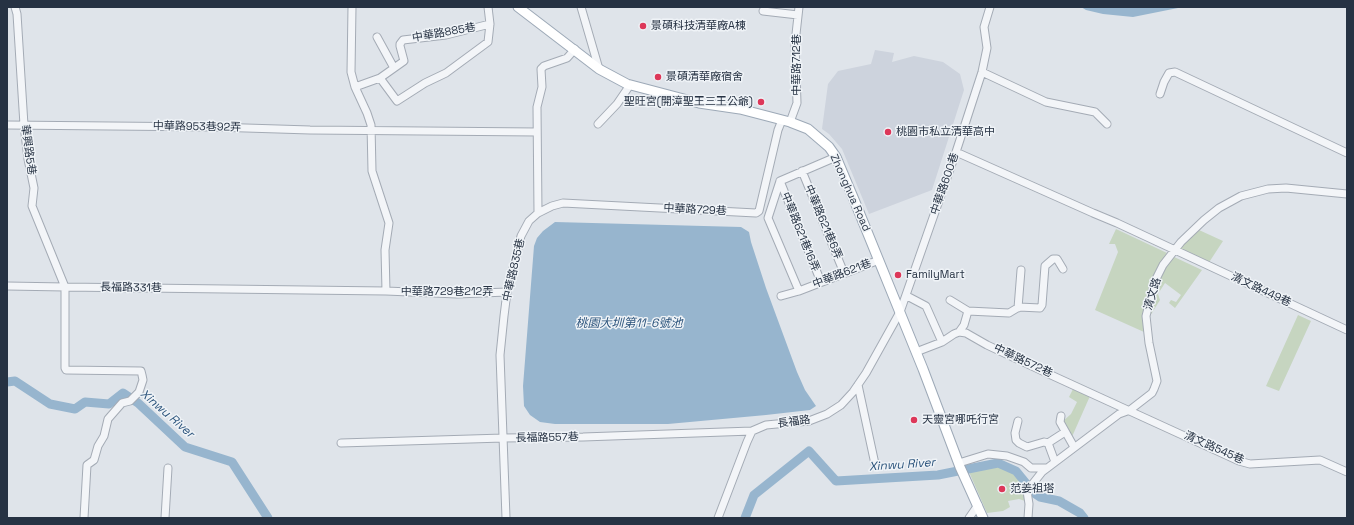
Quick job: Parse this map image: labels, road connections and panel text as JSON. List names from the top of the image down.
{
  "streets": {
    "main road": ["Zhonghua Road"],
    "street": [
      "中華路885巷",
      "中華路712巷",
      "中華路953巷92弄",
      "華興路5巷",
      "中華路600巷",
      "中華路729巷",
      "中華路621巷6弄",
      "中華路621巷16弄",
      "中華路835巷",
      "中華路621巷",
      "長福路331巷",
      "清文路449巷",
      "中華路729巷212弄",
      "清文路",
      "中華路572巷",
      "長福路",
      "長福路557巷",
      "清文路545巷"
    ]
  },
  "crossings": [
    ["中華路712巷", "Zhonghua Road"],
    ["中華路712巷", "中華路729巷"],
    ["中華路953巷92弄", "華興路5巷"],
    ["華興路5巷", "長福路331巷"],
    ["中華路600巷", "Zhonghua Road"],
    ["中華路600巷", "清文路449巷"],
    ["中華路600巷", "長福路"],
    ["Zhonghua Road", "中華路729巷"],
    ["Zhonghua Road", "中華路621巷"],
    ["Zhonghua Road", "長福路"],
    ["中華路729巷", "中華路835巷"],
    ["中華路621巷6弄", "中華路621巷"],
    ["中華路621巷16弄", "中華路621巷"],
    ["中華路835巷", "中華路729巷212弄"],
    ["中華路835巷", "長福路557巷"],
    ["長福路331巷", "中華路729巷212弄"],
    ["清文路449巷", "清文路"],
    ["清文路", "中華路572巷"],
    ["清文路", "清文路545巷"],
    ["中華路572巷", "清文路545巷"],
    ["長福路", "長福路557巷"]
  ],
  "water": ["桃園大圳第11-6號池", "Xinwu River"],
  "places": [
    "景碩科技清華廠A棟",
    "景碩清華廠宿舍",
    "聖旺宮(開漳聖王三王公爺)",
    "桃園市私立清華高中",
    "FamilyMart",
    "天靈宮哪吒行宮",
    "范姜祖塔"
  ]
}
